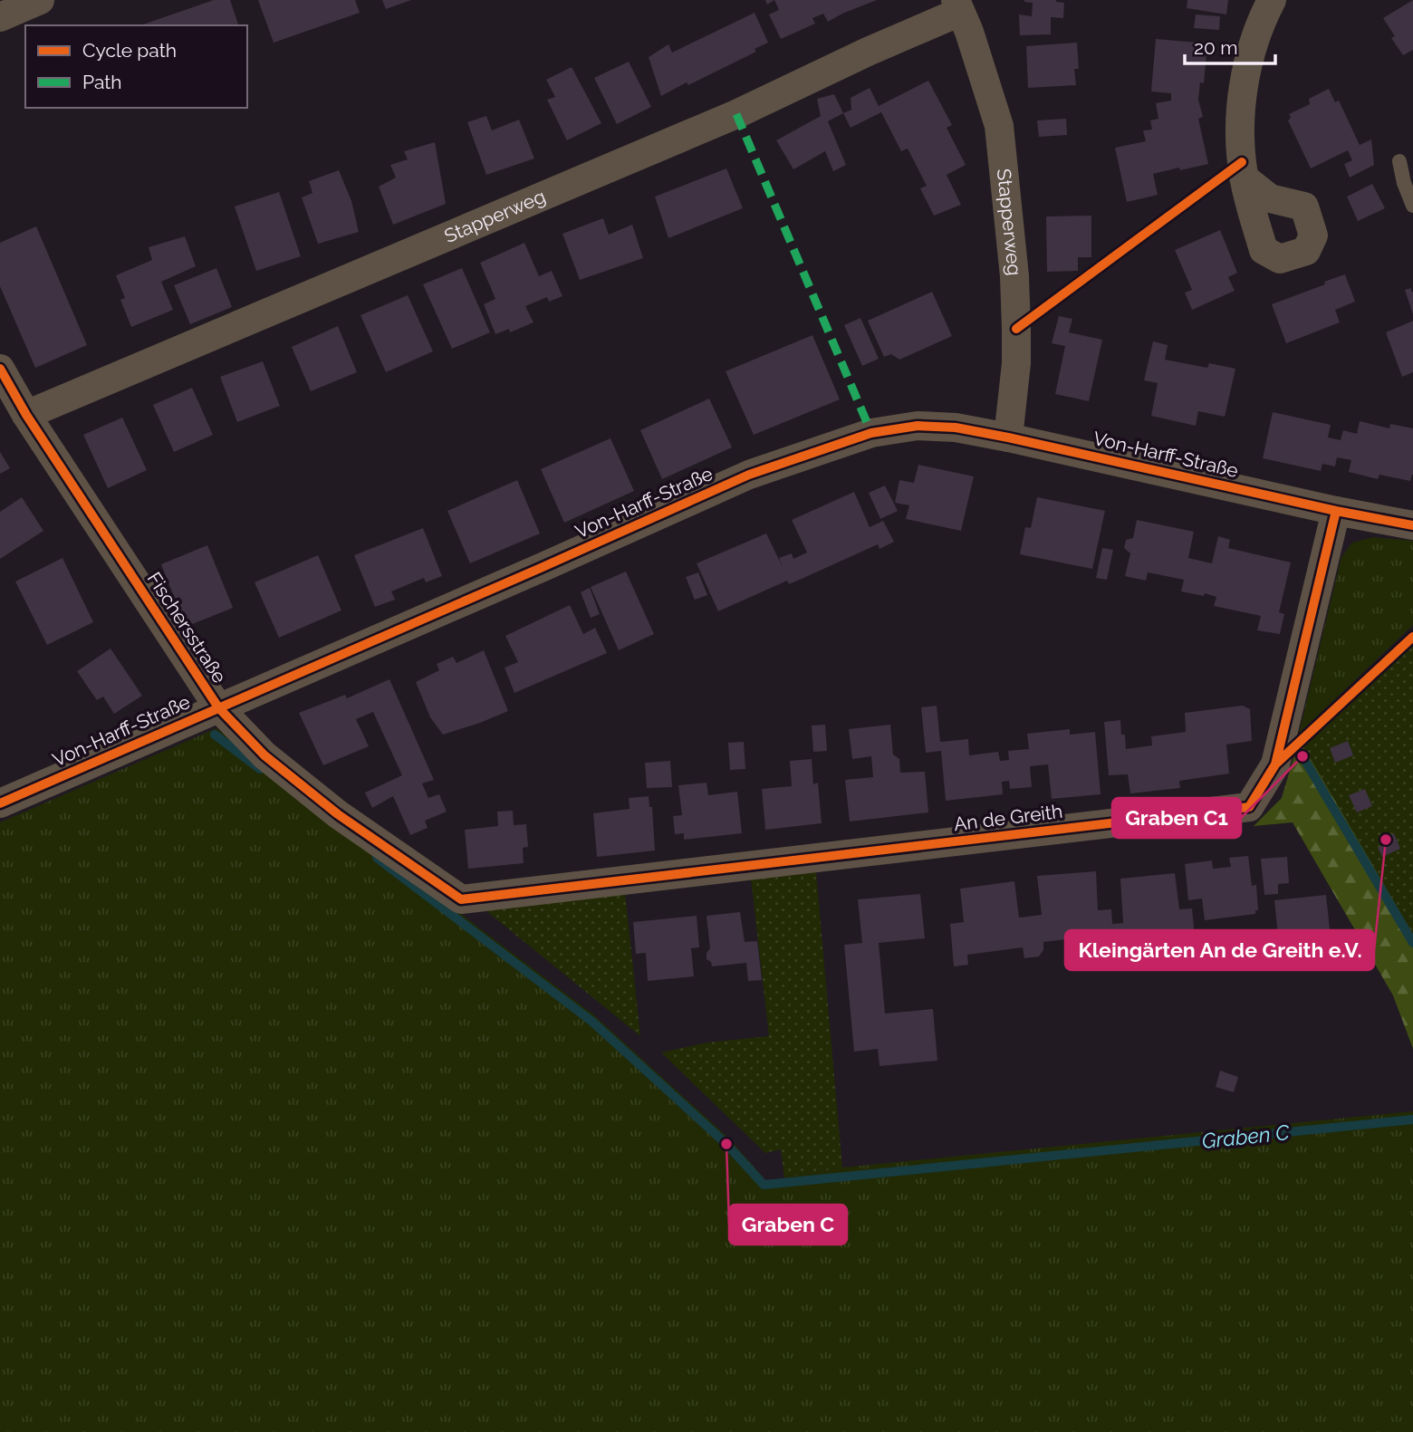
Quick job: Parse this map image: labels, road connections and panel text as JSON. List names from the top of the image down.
{
  "streets": {
    "street": [
      "Stapperweg",
      "Von-Harff-Straße",
      "Fischersstraße",
      "An de Greith"
    ]
  },
  "crossings": [
    ["Stapperweg", "Von-Harff-Straße"],
    ["Stapperweg", "Fischersstraße"],
    ["Von-Harff-Straße", "Fischersstraße"],
    ["Von-Harff-Straße", "An de Greith"],
    ["Fischersstraße", "An de Greith"]
  ],
  "water": ["Graben C"],
  "places": ["Graben C1", "Kleingärten An de Greith e.V.", "Graben C"],
  "legend": ["Cycle path", "Path"],
  "scale_bar": "20 m"
}
